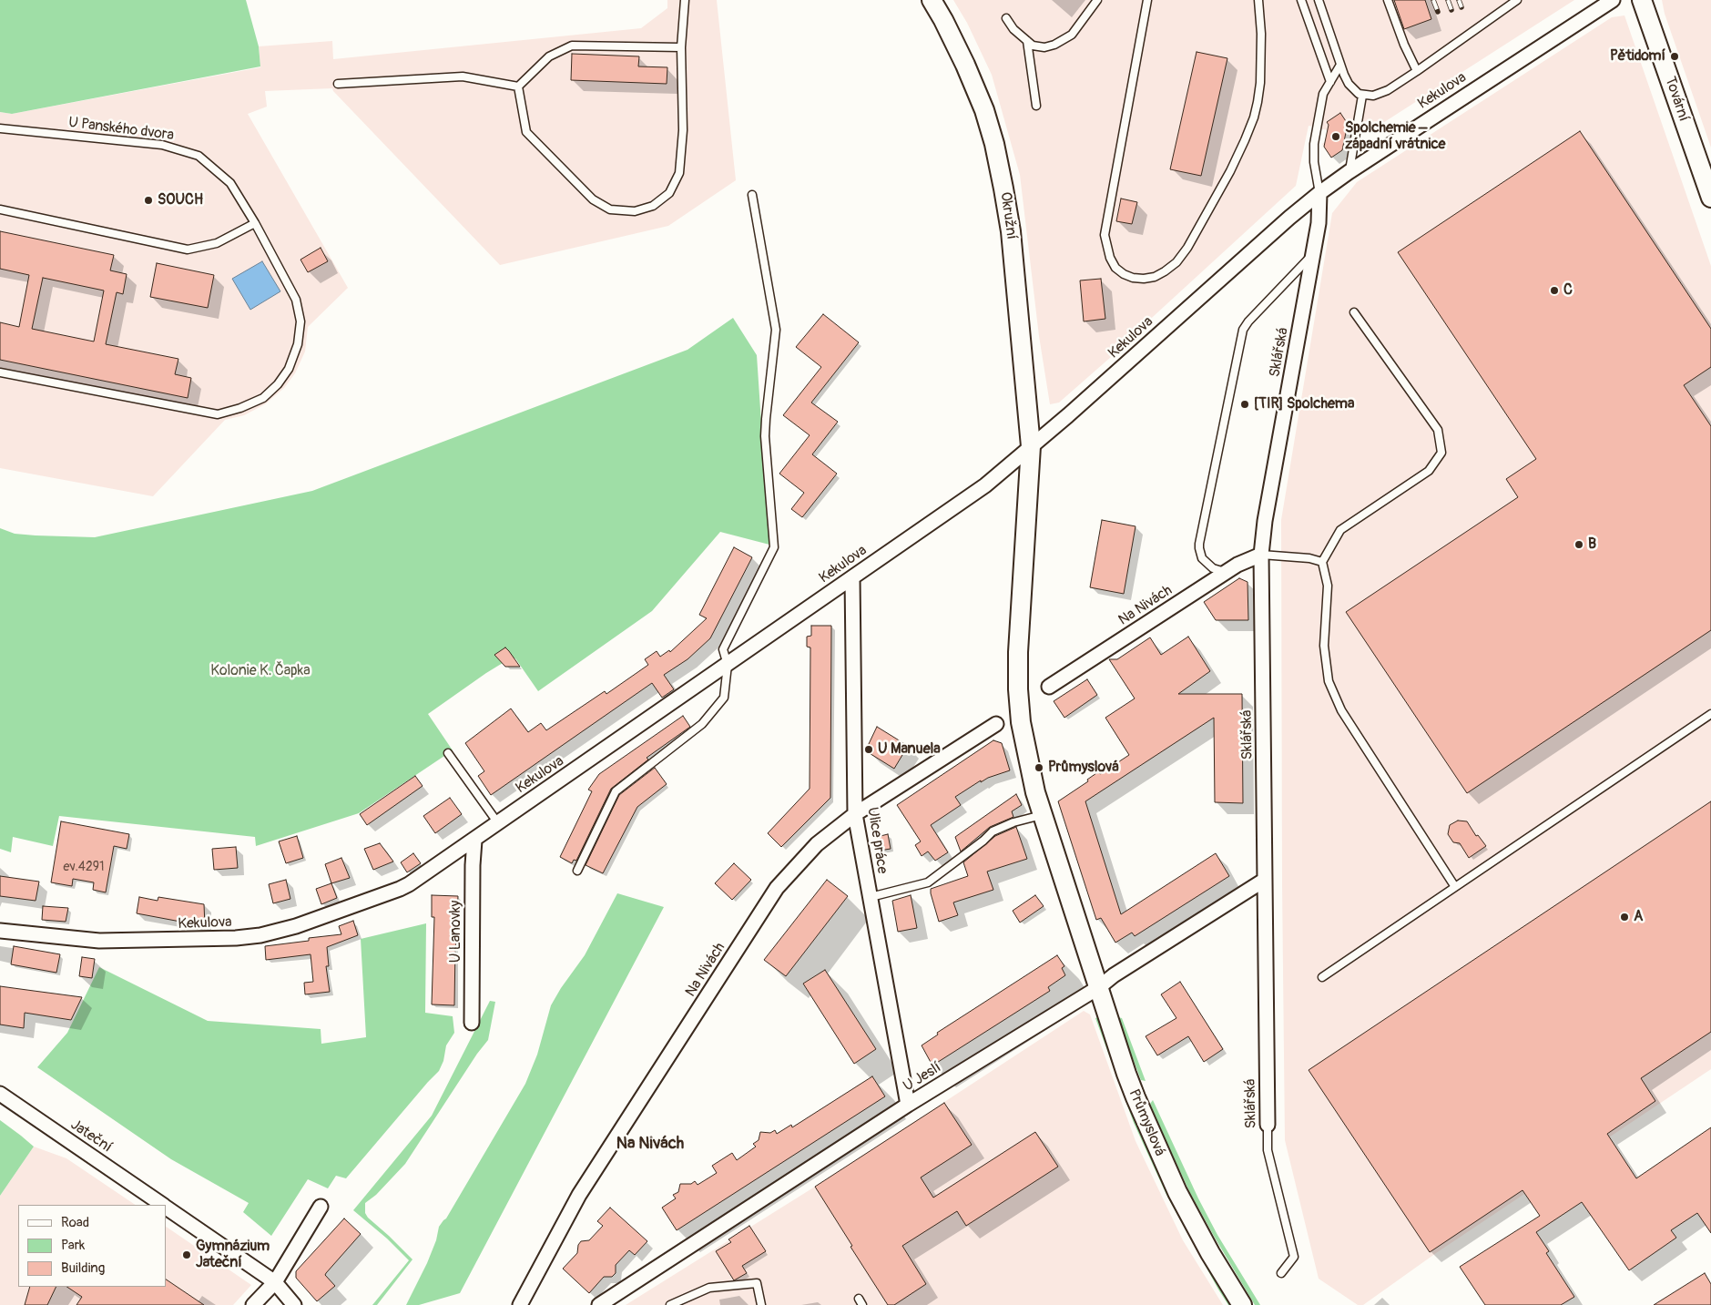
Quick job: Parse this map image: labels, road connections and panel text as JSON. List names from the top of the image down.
{
  "streets": {
    "street": [
      "Kekulova",
      "Tovární",
      "Okružní",
      "Sklářská",
      "Na Nivách",
      "Ulice práce",
      "U Lanovky",
      "U Jeslí",
      "Průmyslová",
      "Jateční"
    ],
    "lane": ["U Panského dvora"]
  },
  "crossings": [
    ["Kekulova", "Okružní"],
    ["Kekulova", "Sklářská"],
    ["Kekulova", "Ulice práce"],
    ["Kekulova", "U Lanovky"],
    ["Kekulova", "Průmyslová"],
    ["Okružní", "Průmyslová"],
    ["Sklářská", "Na Nivách"],
    ["Sklářská", "U Jeslí"],
    ["Na Nivách", "Ulice práce"],
    ["Ulice práce", "U Jeslí"],
    ["U Jeslí", "Průmyslová"]
  ],
  "districts": ["Na Nivách"],
  "parks": ["Kolonie K. Čapka"],
  "places": [
    "Pětidomí",
    "Spolchemie – západní vrátnice",
    "SOUCH",
    "C",
    "[TIR] Spolchema",
    "B",
    "U Manuela",
    "Průmyslová",
    "A",
    "Gymnázium Jateční"
  ],
  "house_numbers": ["ev.4291"],
  "legend": ["Road", "Park", "Building"]
}
